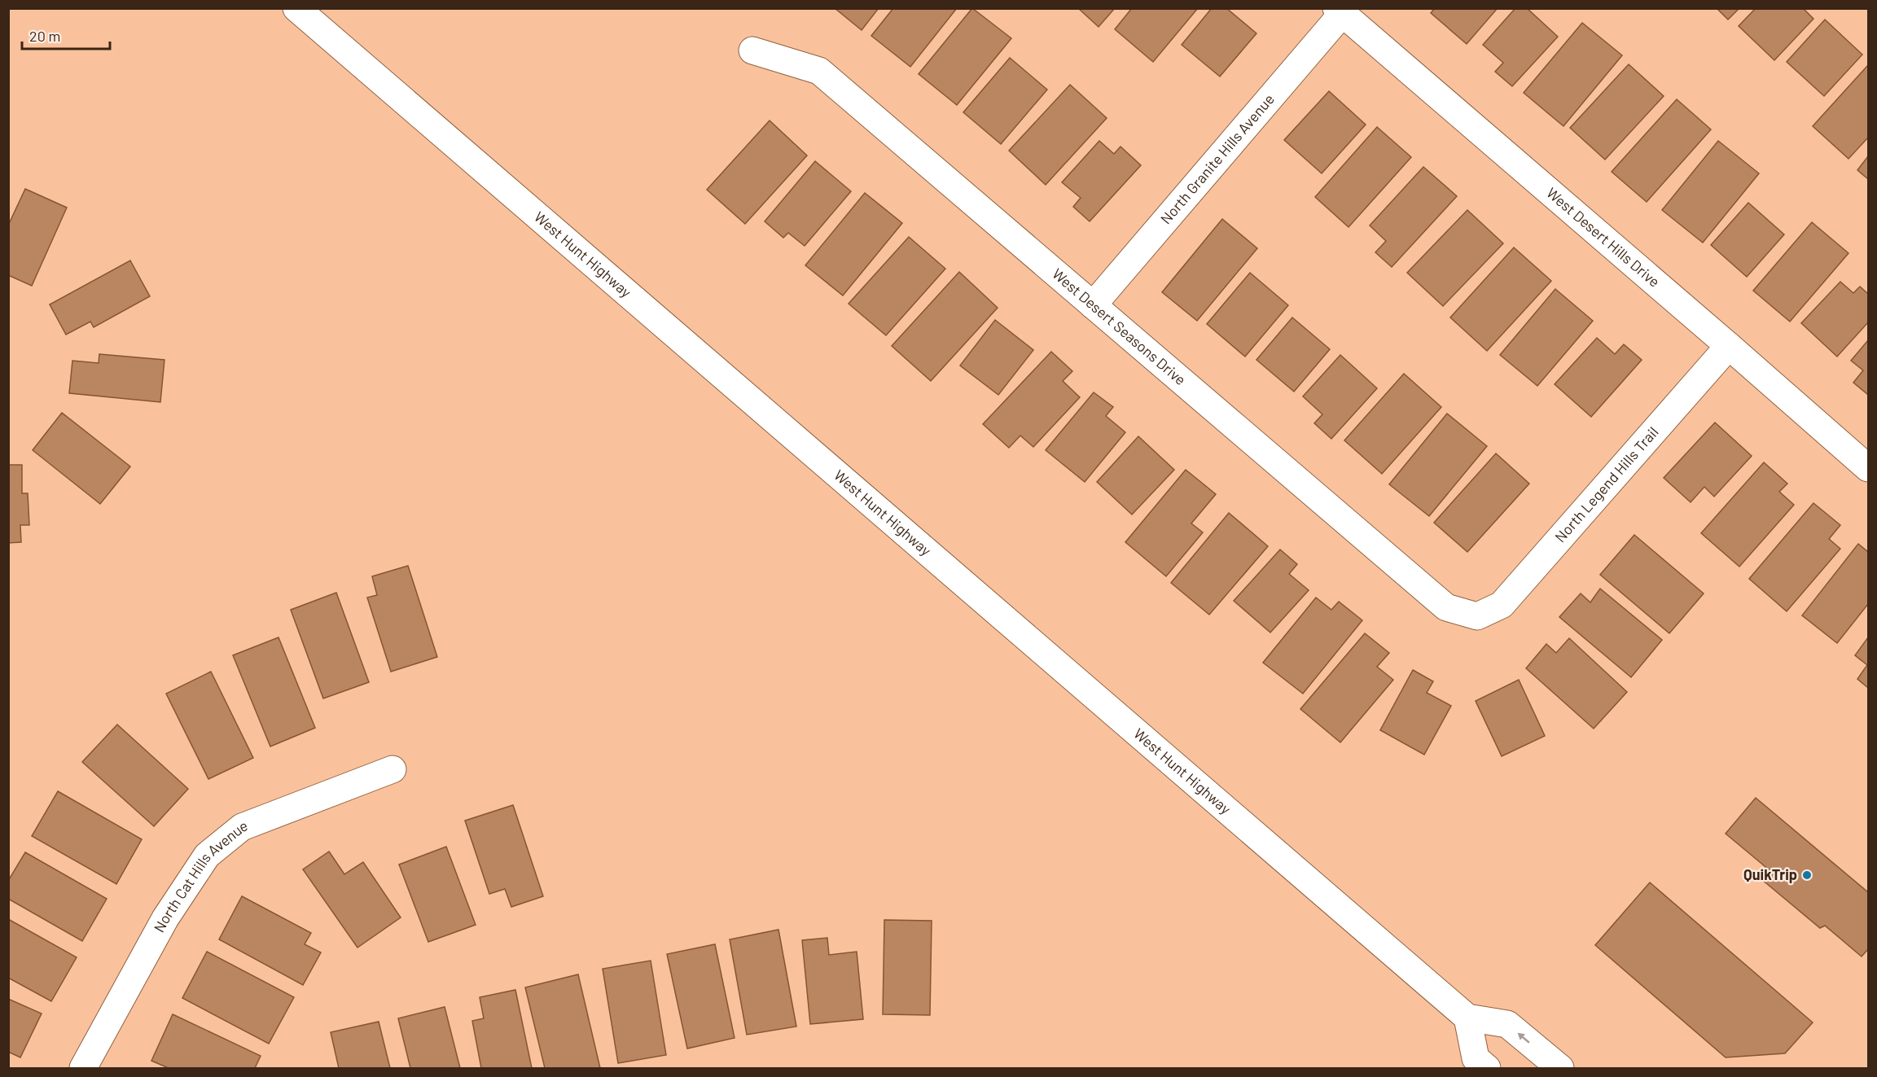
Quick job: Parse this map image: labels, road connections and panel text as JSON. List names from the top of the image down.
{
  "streets": {
    "street": [
      "North Granite Hills Avenue",
      "West Desert Hills Drive",
      "West Hunt Highway",
      "West Desert Seasons Drive",
      "North Legend Hills Trail",
      "North Cat Hills Avenue"
    ]
  },
  "crossings": [
    ["North Granite Hills Avenue", "West Desert Hills Drive"],
    ["North Granite Hills Avenue", "West Desert Seasons Drive"],
    ["West Desert Hills Drive", "North Legend Hills Trail"],
    ["West Desert Seasons Drive", "North Legend Hills Trail"]
  ],
  "places": ["QuikTrip"],
  "scale_bar": "20 m"
}
